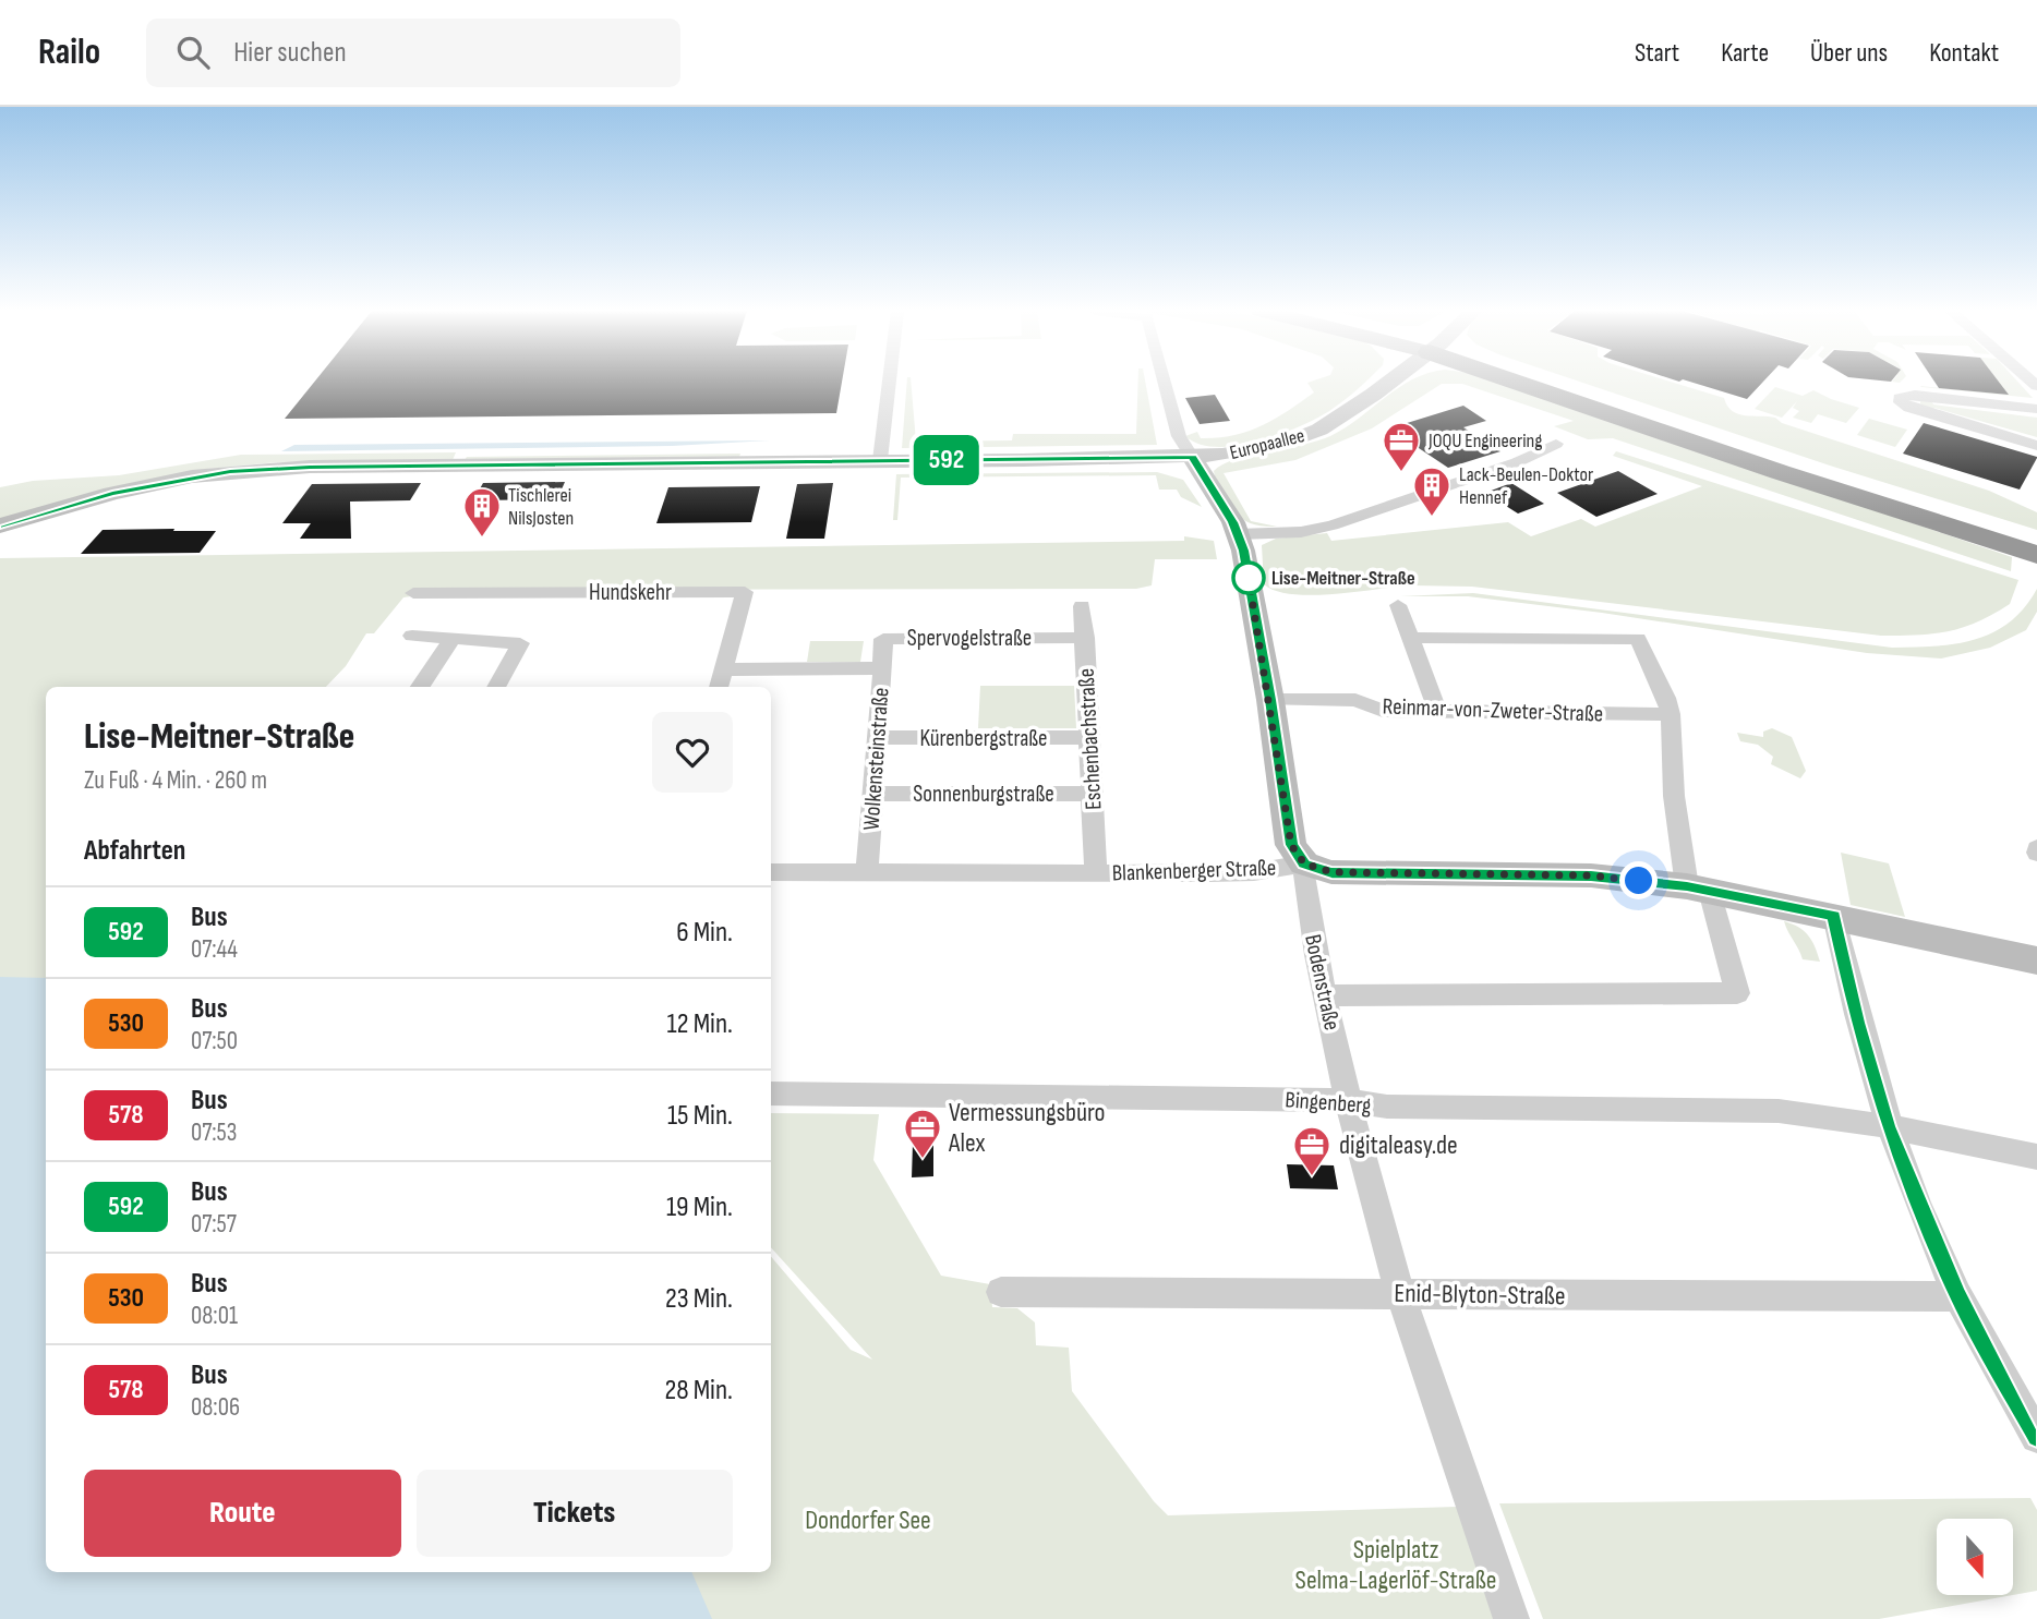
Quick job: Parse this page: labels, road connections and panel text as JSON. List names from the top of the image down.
{
  "streets": {
    "main road": ["Europaallee", "Blankenberger Straße"],
    "street": [
      "Hundskehr",
      "Spervogelstraße",
      "Reinmar-von-Zweter-Straße",
      "Kürenbergstraße",
      "Eschenbachstraße",
      "Wolkensteinstraße",
      "Sonnenburgstraße",
      "Bodenstraße",
      "Bingenberg",
      "Enid-Blyton-Straße"
    ]
  },
  "crossings": [
    ["Hundskehr", "Wolkensteinstraße"],
    ["Spervogelstraße", "Eschenbachstraße"],
    ["Spervogelstraße", "Wolkensteinstraße"],
    ["Kürenbergstraße", "Eschenbachstraße"],
    ["Kürenbergstraße", "Wolkensteinstraße"],
    ["Eschenbachstraße", "Sonnenburgstraße"],
    ["Eschenbachstraße", "Blankenberger Straße"],
    ["Wolkensteinstraße", "Sonnenburgstraße"],
    ["Wolkensteinstraße", "Blankenberger Straße"],
    ["Blankenberger Straße", "Bodenstraße"],
    ["Bodenstraße", "Bingenberg"],
    ["Bodenstraße", "Enid-Blyton-Straße"]
  ],
  "parks": ["Dondorfer See", "Spielplatz Selma-Lagerlöf-Straße"],
  "places": {
    "office": ["JOQU Engineering", "Vermessungsbüro Alex", "digitaleasy.de"],
    "building": ["Lack-Beulen-Doktor Hennef", "Tischlerei NilsJosten"],
    "other": ["Lise-Meitner-Straße"]
  },
  "lines": ["bus line 592"],
  "north": "bottom",
  "page": {
    "header": "Railo",
    "search": "Hier suchen",
    "nav": [
      "Start",
      "Karte",
      "Über uns",
      "Kontakt"
    ],
    "on_map": "592",
    "heading": [
      ["Lise-Meitner-Straße", "Zu Fuß · 4 Min. · 260 m"],
      "Abfahrten"
    ],
    "list": [
      {
        "mark": "592",
        "name": "Bus",
        "note": "07:44",
        "value": "6 Min."
      },
      {
        "mark": "530",
        "name": "Bus",
        "note": "07:50",
        "value": "12 Min."
      },
      {
        "mark": "578",
        "name": "Bus",
        "note": "07:53",
        "value": "15 Min."
      },
      {
        "mark": "592",
        "name": "Bus",
        "note": "07:57",
        "value": "19 Min."
      },
      {
        "mark": "530",
        "name": "Bus",
        "note": "08:01",
        "value": "23 Min."
      },
      {
        "mark": "578",
        "name": "Bus",
        "note": "08:06",
        "value": "28 Min."
      }
    ],
    "buttons": ["Route", "Tickets"]
  }
}
